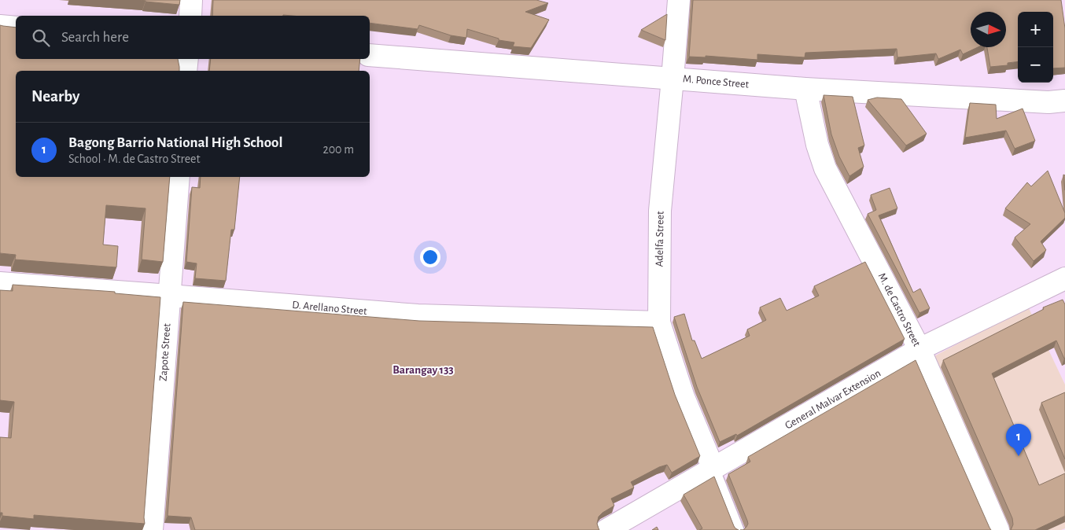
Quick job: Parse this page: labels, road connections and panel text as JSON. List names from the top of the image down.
{
  "streets": {
    "street": [
      "M. Ponce Street",
      "Adelfa Street",
      "D. Arellano Street",
      "M. de Castro Street",
      "Zapote Street",
      "General Malvar Extension"
    ]
  },
  "crossings": [
    ["M. Ponce Street", "Adelfa Street"],
    ["M. Ponce Street", "M. de Castro Street"],
    ["Adelfa Street", "D. Arellano Street"],
    ["Adelfa Street", "General Malvar Extension"],
    ["D. Arellano Street", "Zapote Street"],
    ["M. de Castro Street", "General Malvar Extension"]
  ],
  "districts": ["Barangay 133"],
  "north": "right",
  "page": {
    "map_buttons": ["+", "−"],
    "search": "Search here",
    "heading": "Nearby",
    "list": [
      {
        "mark": "1",
        "name": "Bagong Barrio National High School",
        "note": "School · M. de Castro Street",
        "value": "200 m"
      }
    ],
    "pins": "1"
  }
}
